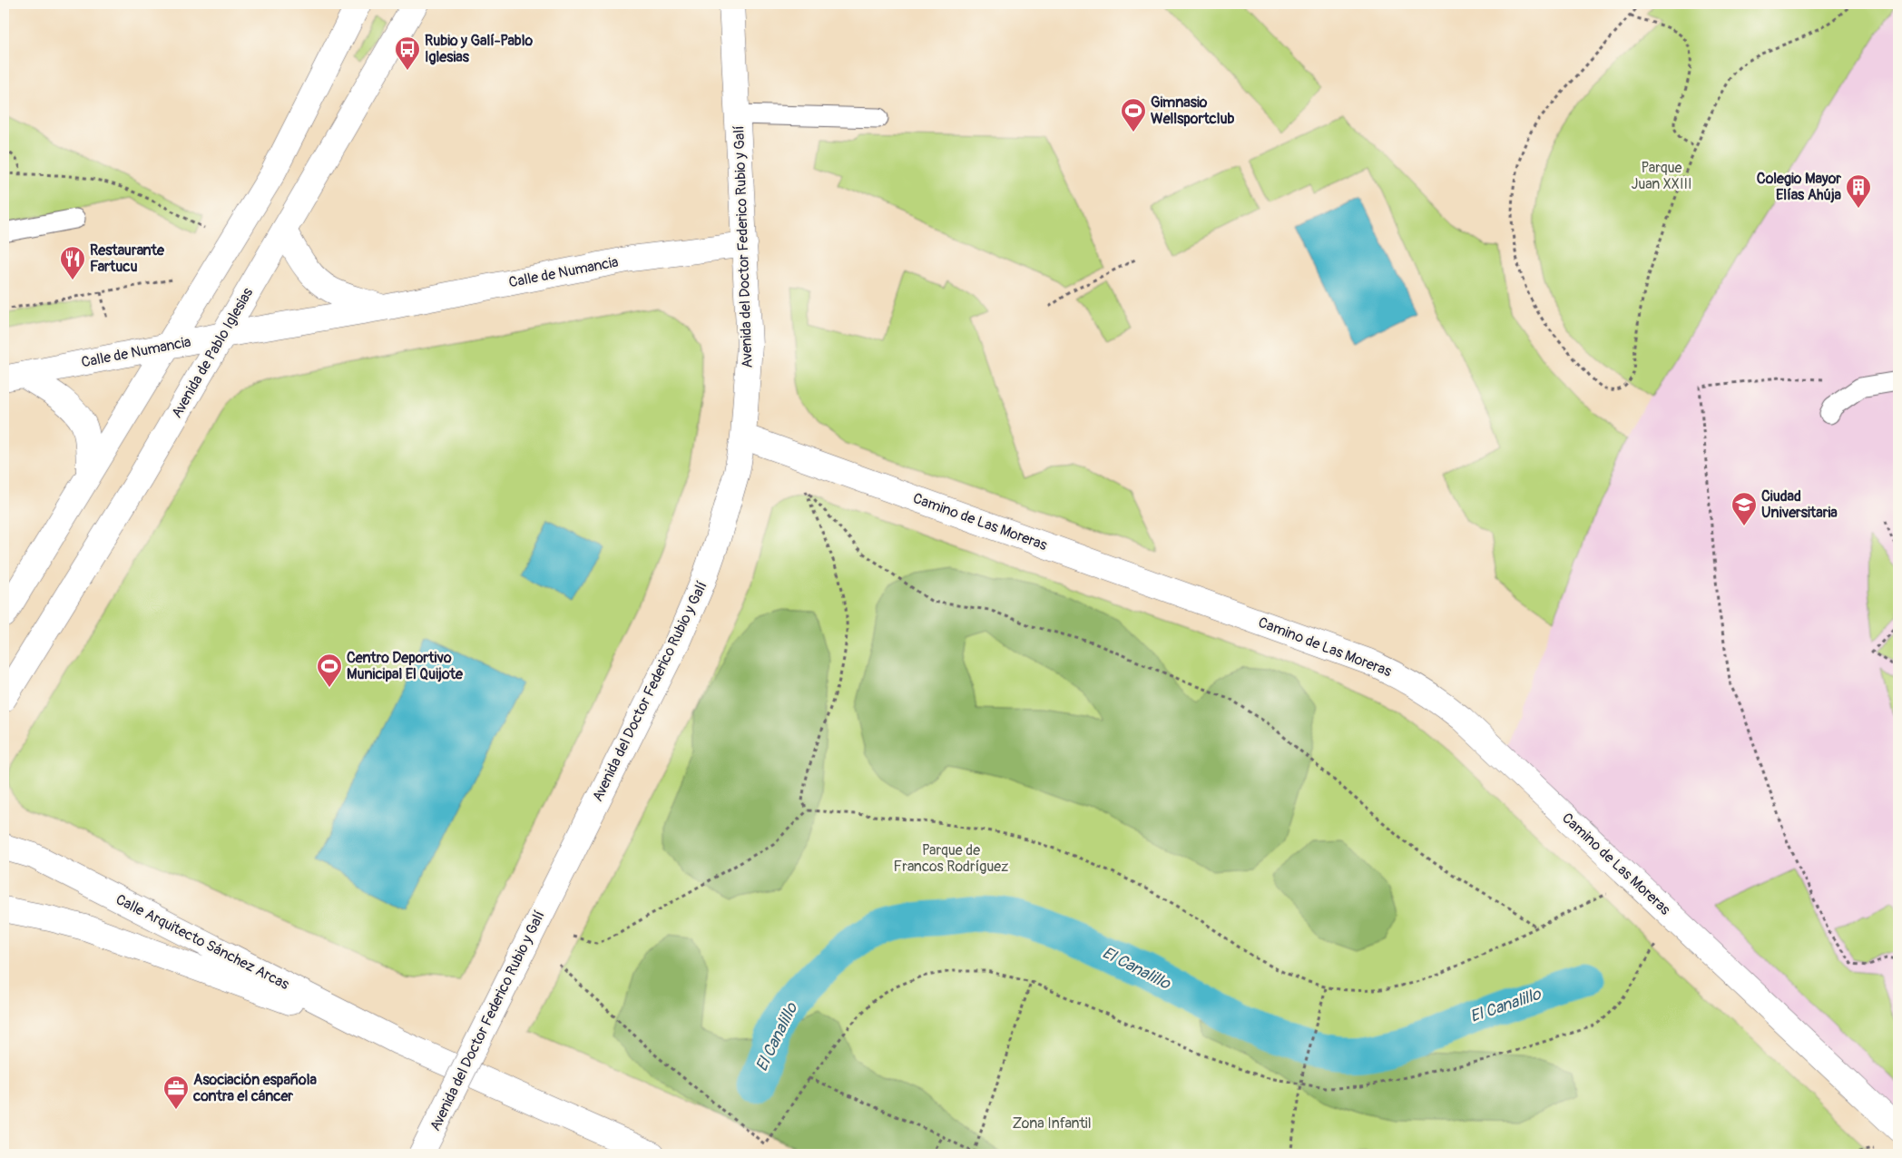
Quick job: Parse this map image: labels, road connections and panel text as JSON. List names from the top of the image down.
{
  "streets": {
    "street": [
      "Avenida del Doctor Federico Rubio y Galí",
      "Calle de Numancia",
      "Avenida de Pablo Iglesias",
      "Camino de Las Moreras",
      "Calle Arquitecto Sánchez Arcas"
    ]
  },
  "crossings": [
    ["Avenida del Doctor Federico Rubio y Galí", "Calle de Numancia"],
    ["Avenida del Doctor Federico Rubio y Galí", "Camino de Las Moreras"],
    ["Calle de Numancia", "Avenida de Pablo Iglesias"]
  ],
  "water": ["El Canalillo"],
  "parks": ["Parque Juan XXIII", "Parque de Francos Rodríguez", "Zona Infantil"],
  "places": {
    "bus stop": ["Rubio y Galí-Pablo Iglesias"],
    "sports": ["Gimnasio Wellsportclub", "Centro Deportivo Municipal El Quijote"],
    "building": ["Colegio Mayor Elías Ahúja"],
    "restaurant": ["Restaurante Fartucu"],
    "school or university": ["Ciudad Universitaria"],
    "office": ["Asociación española contra el cáncer"]
  }
}
